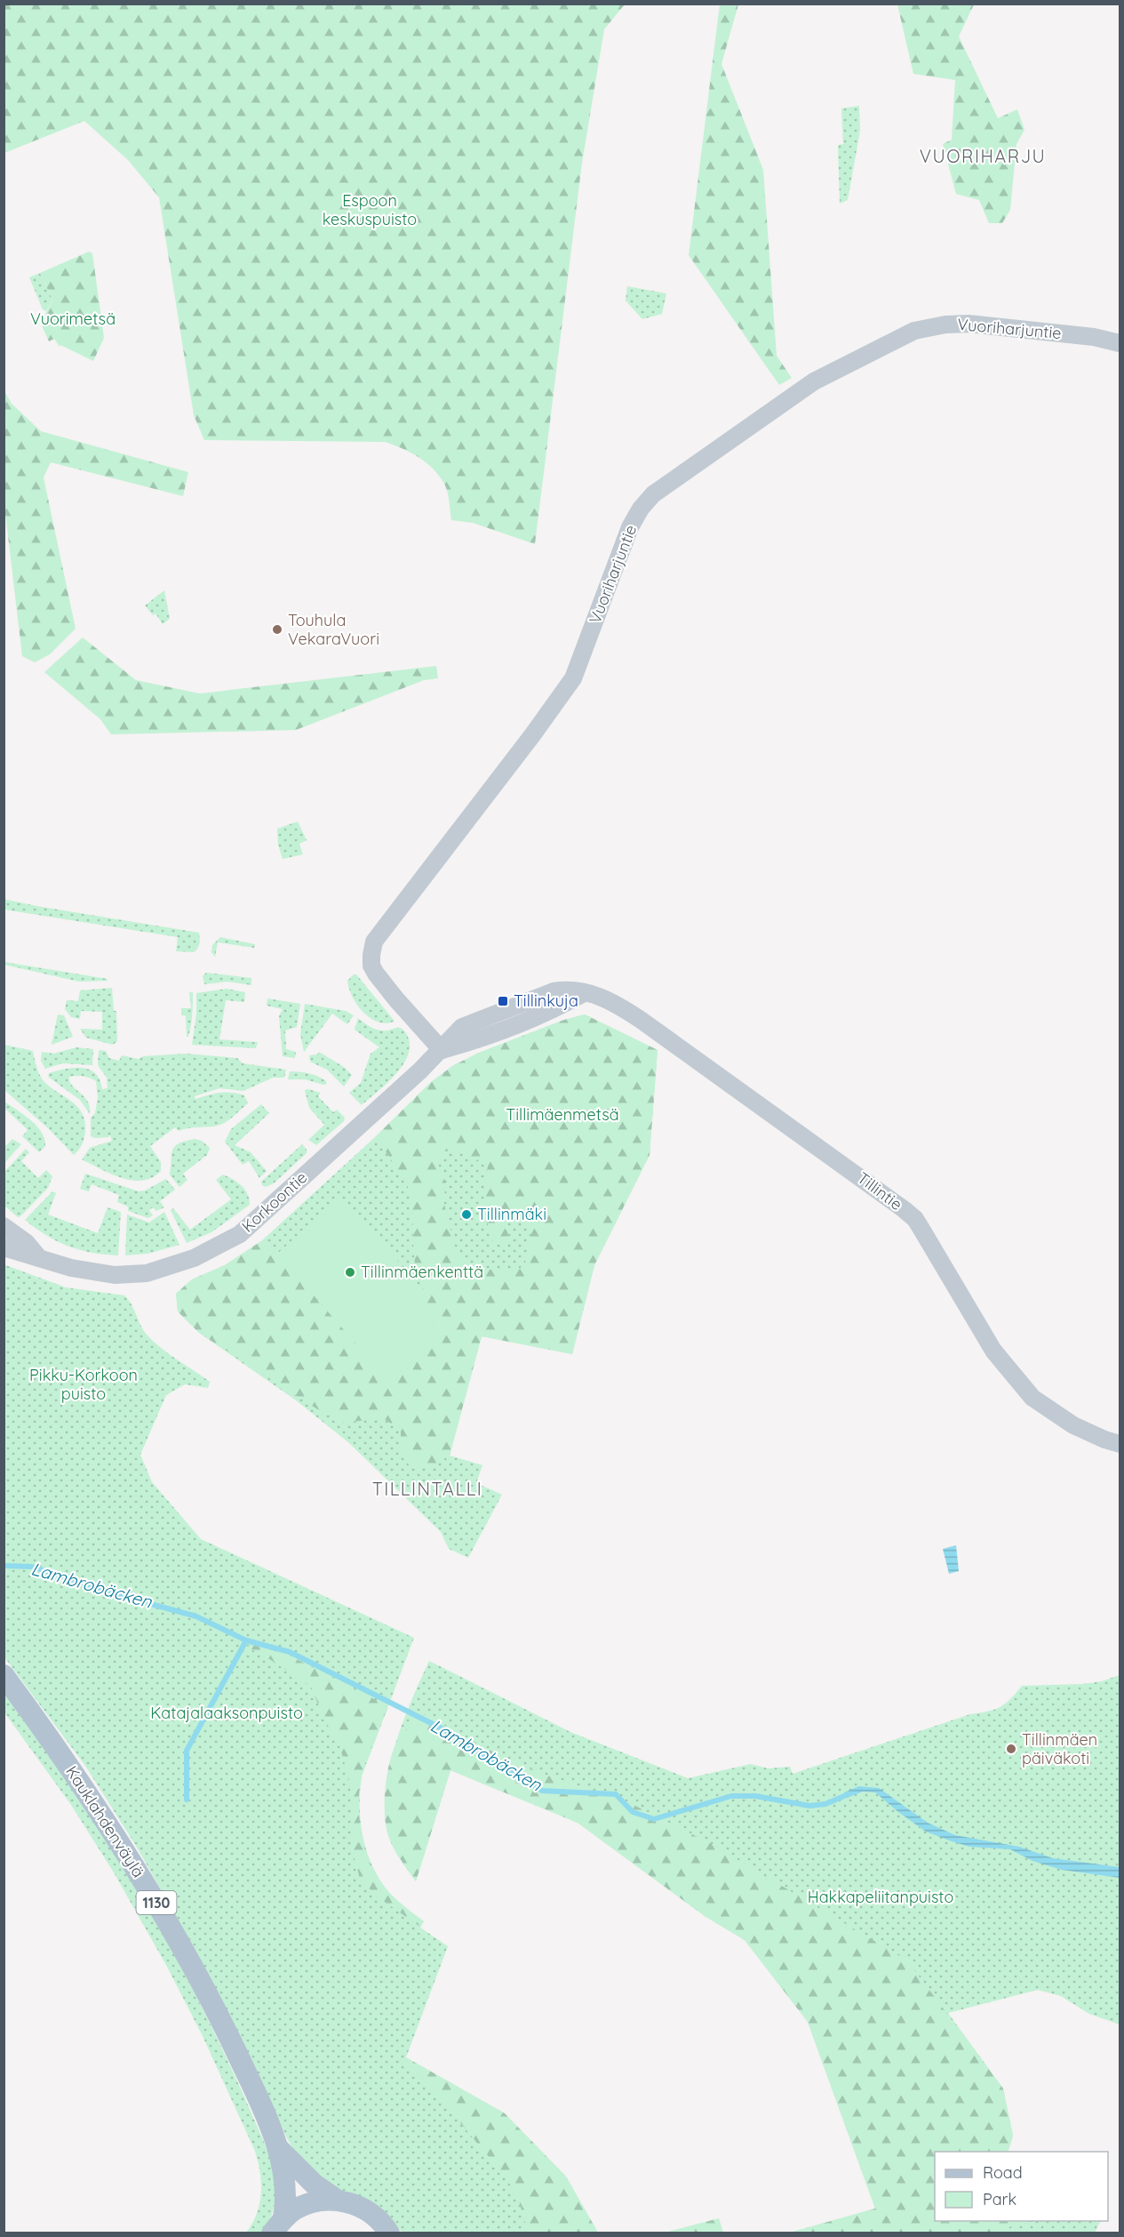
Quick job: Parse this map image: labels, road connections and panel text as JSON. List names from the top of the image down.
{
  "streets": {
    "main road": ["Kauklahdenväylä", "1130"],
    "street": ["Vuoriharjuntie", "Tillintie", "Korkoontie"]
  },
  "crossings": [
    ["Vuoriharjuntie", "Tillintie"],
    ["Vuoriharjuntie", "Korkoontie"],
    ["Tillintie", "Korkoontie"]
  ],
  "districts": ["VUORIHARJU", "TILLINTALLI"],
  "water": ["Lambrobäcken"],
  "parks": [
    "Espoon keskuspuisto",
    "Vuorimetsä",
    "Tillimäenmetsä",
    "Pikku-Korkoon puisto",
    "Katajalaaksonpuisto",
    "Hakkapeliitanpuisto"
  ],
  "places": {
    "other": [
      "Touhula VekaraVuori",
      "Tillinmäki",
      "Tillinmäenkenttä",
      "Tillinmäen päiväkoti"
    ],
    "transit": ["Tillinkuja"]
  },
  "legend": ["Road", "Park"]
}
